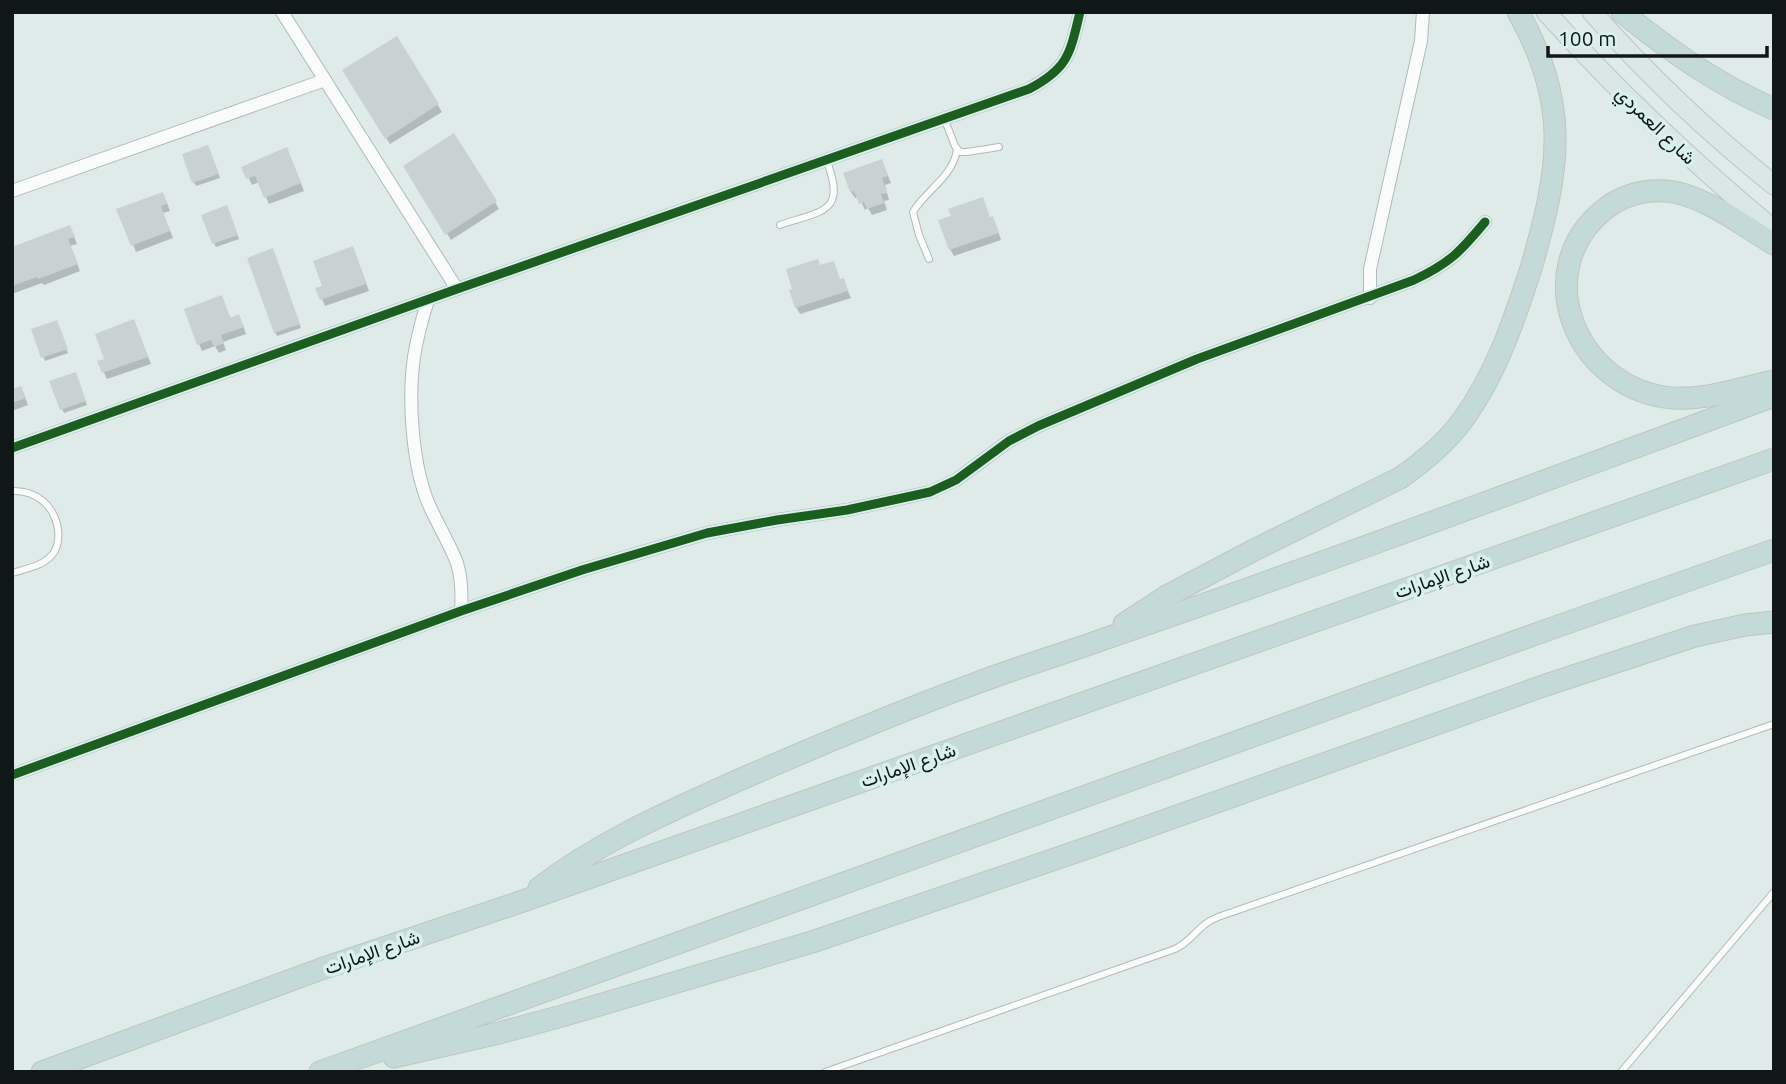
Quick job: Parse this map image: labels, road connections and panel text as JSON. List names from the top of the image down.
{
  "streets": {
    "highway": ["شارع الإمارات"],
    "main road": ["شارع العمردي"]
  },
  "scale_bar": "100 m"
}
